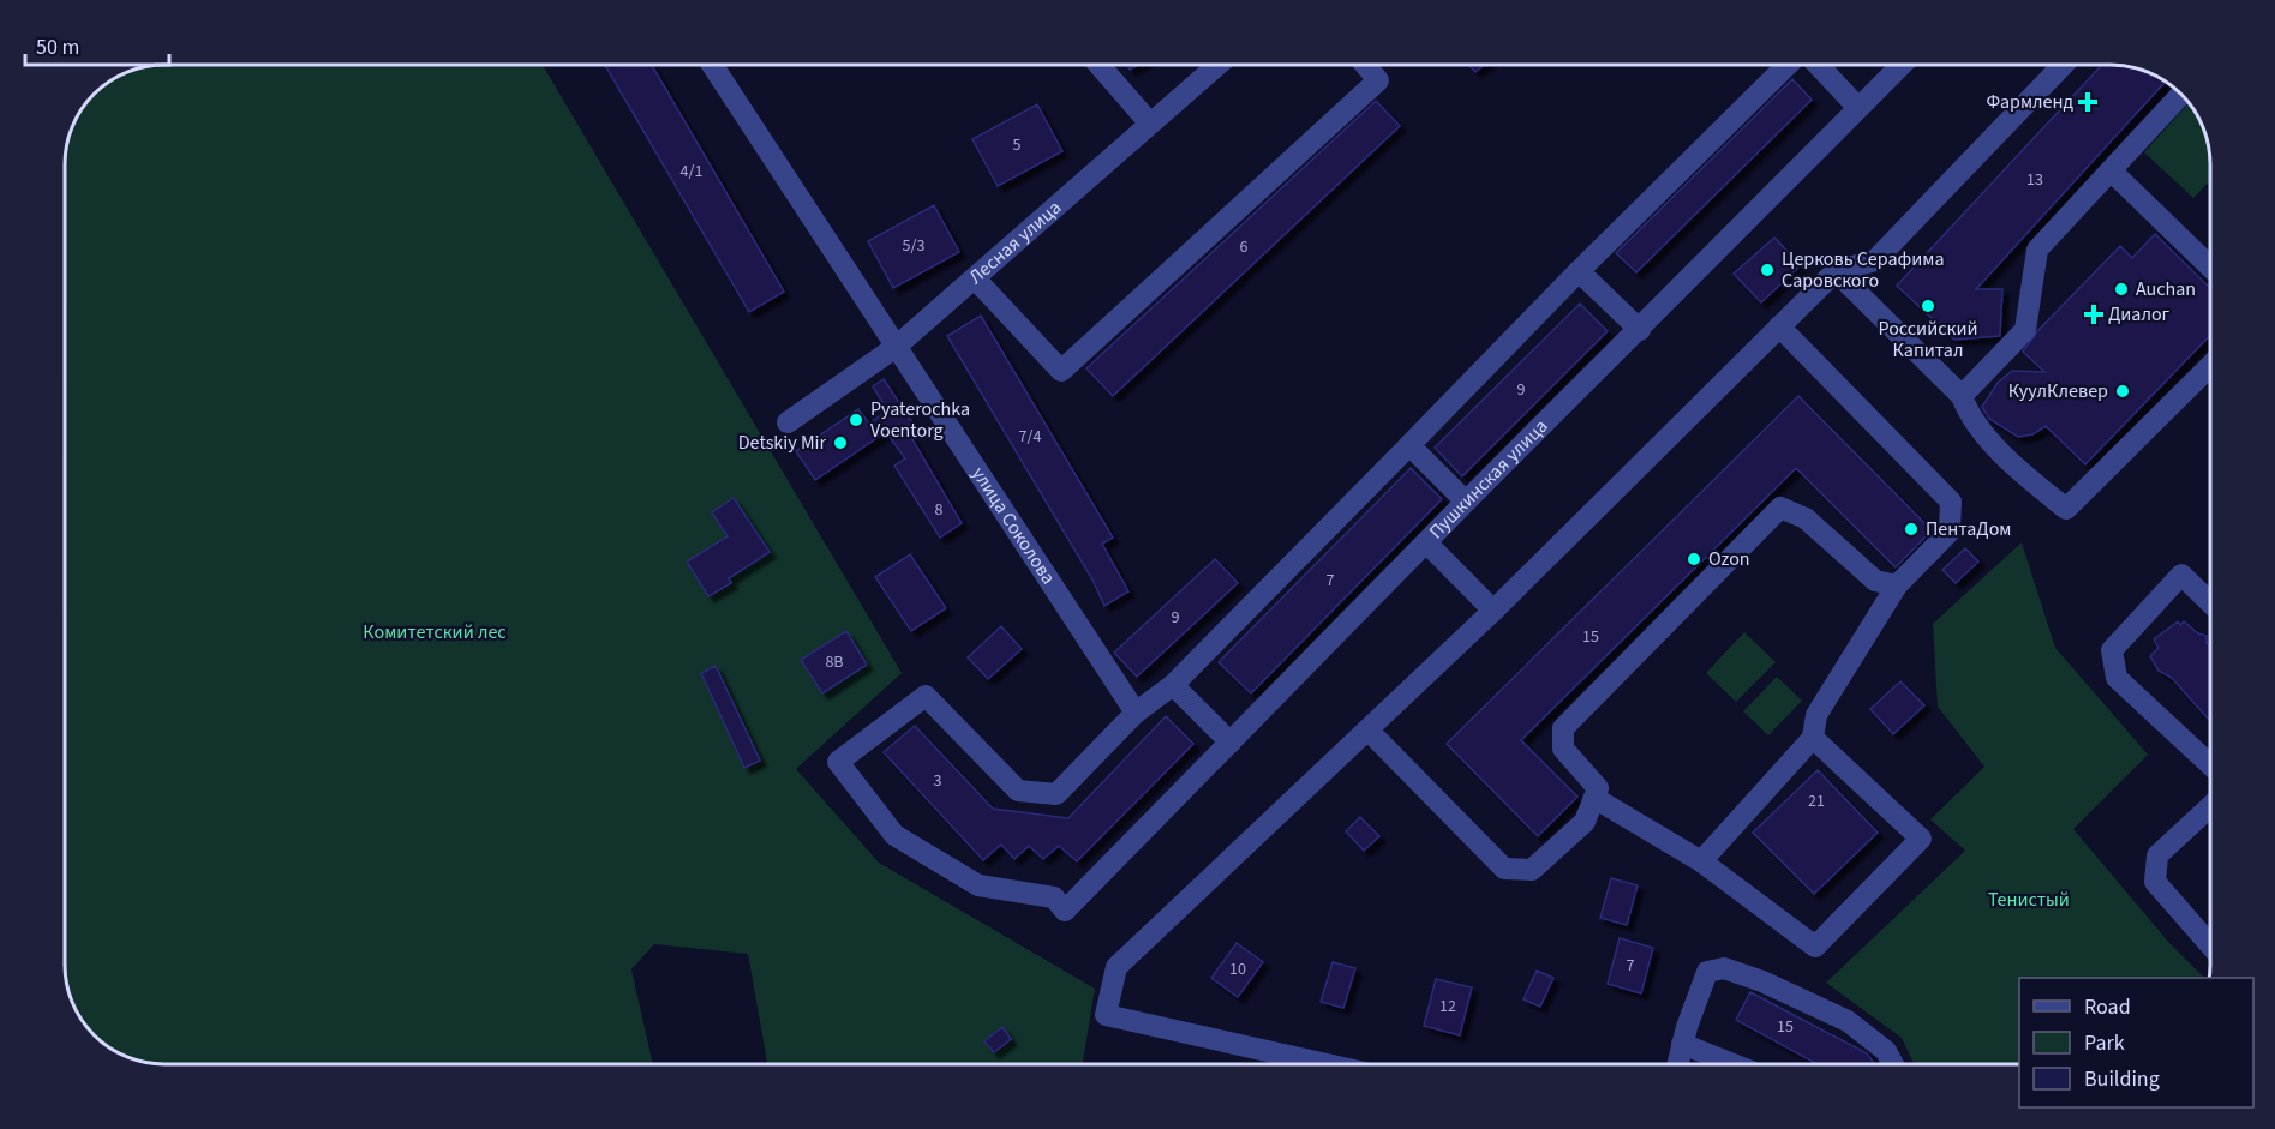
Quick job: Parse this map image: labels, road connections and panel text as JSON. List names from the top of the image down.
{
  "streets": {
    "street": ["Лесная улица", "Пушкинская улица", "улица Соколова"]
  },
  "crossings": [
    ["Лесная улица", "улица Соколова"],
    ["Пушкинская улица", "улица Соколова"]
  ],
  "parks": ["Комитетский лес", "Тенистый"],
  "places": {
    "health": ["Фармленд", "Диалог"],
    "other": [
      "Церковь Серафима Саровского",
      "Auchan",
      "Российский Капитал",
      "КуулКлевер",
      "Pyaterochka Voentorg",
      "Detskiy Mir",
      "ПентаДом",
      "Ozon"
    ]
  },
  "house_numbers": [
    "5",
    "4/1",
    "13",
    "5/3",
    "6",
    "9",
    "7/4",
    "8",
    "7",
    "9",
    "15",
    "8В",
    "3",
    "21",
    "7",
    "10",
    "12",
    "15"
  ],
  "legend": ["Road", "Park", "Building"],
  "scale_bar": "50 m"
}
